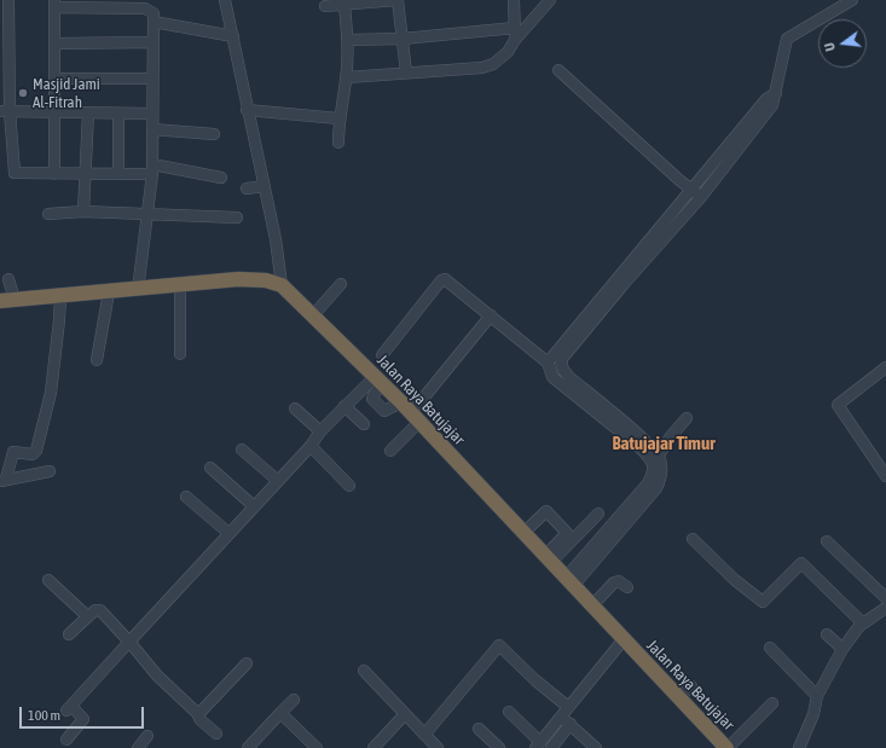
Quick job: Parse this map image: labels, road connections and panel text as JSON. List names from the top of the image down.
{
  "streets": {
    "highway": ["Jalan Raya Batujajar"]
  },
  "districts": ["Batujajar Timur"],
  "places": ["Masjid Jami Al-Fitrah"],
  "scale_bar": "100 m",
  "north": "left"
}
